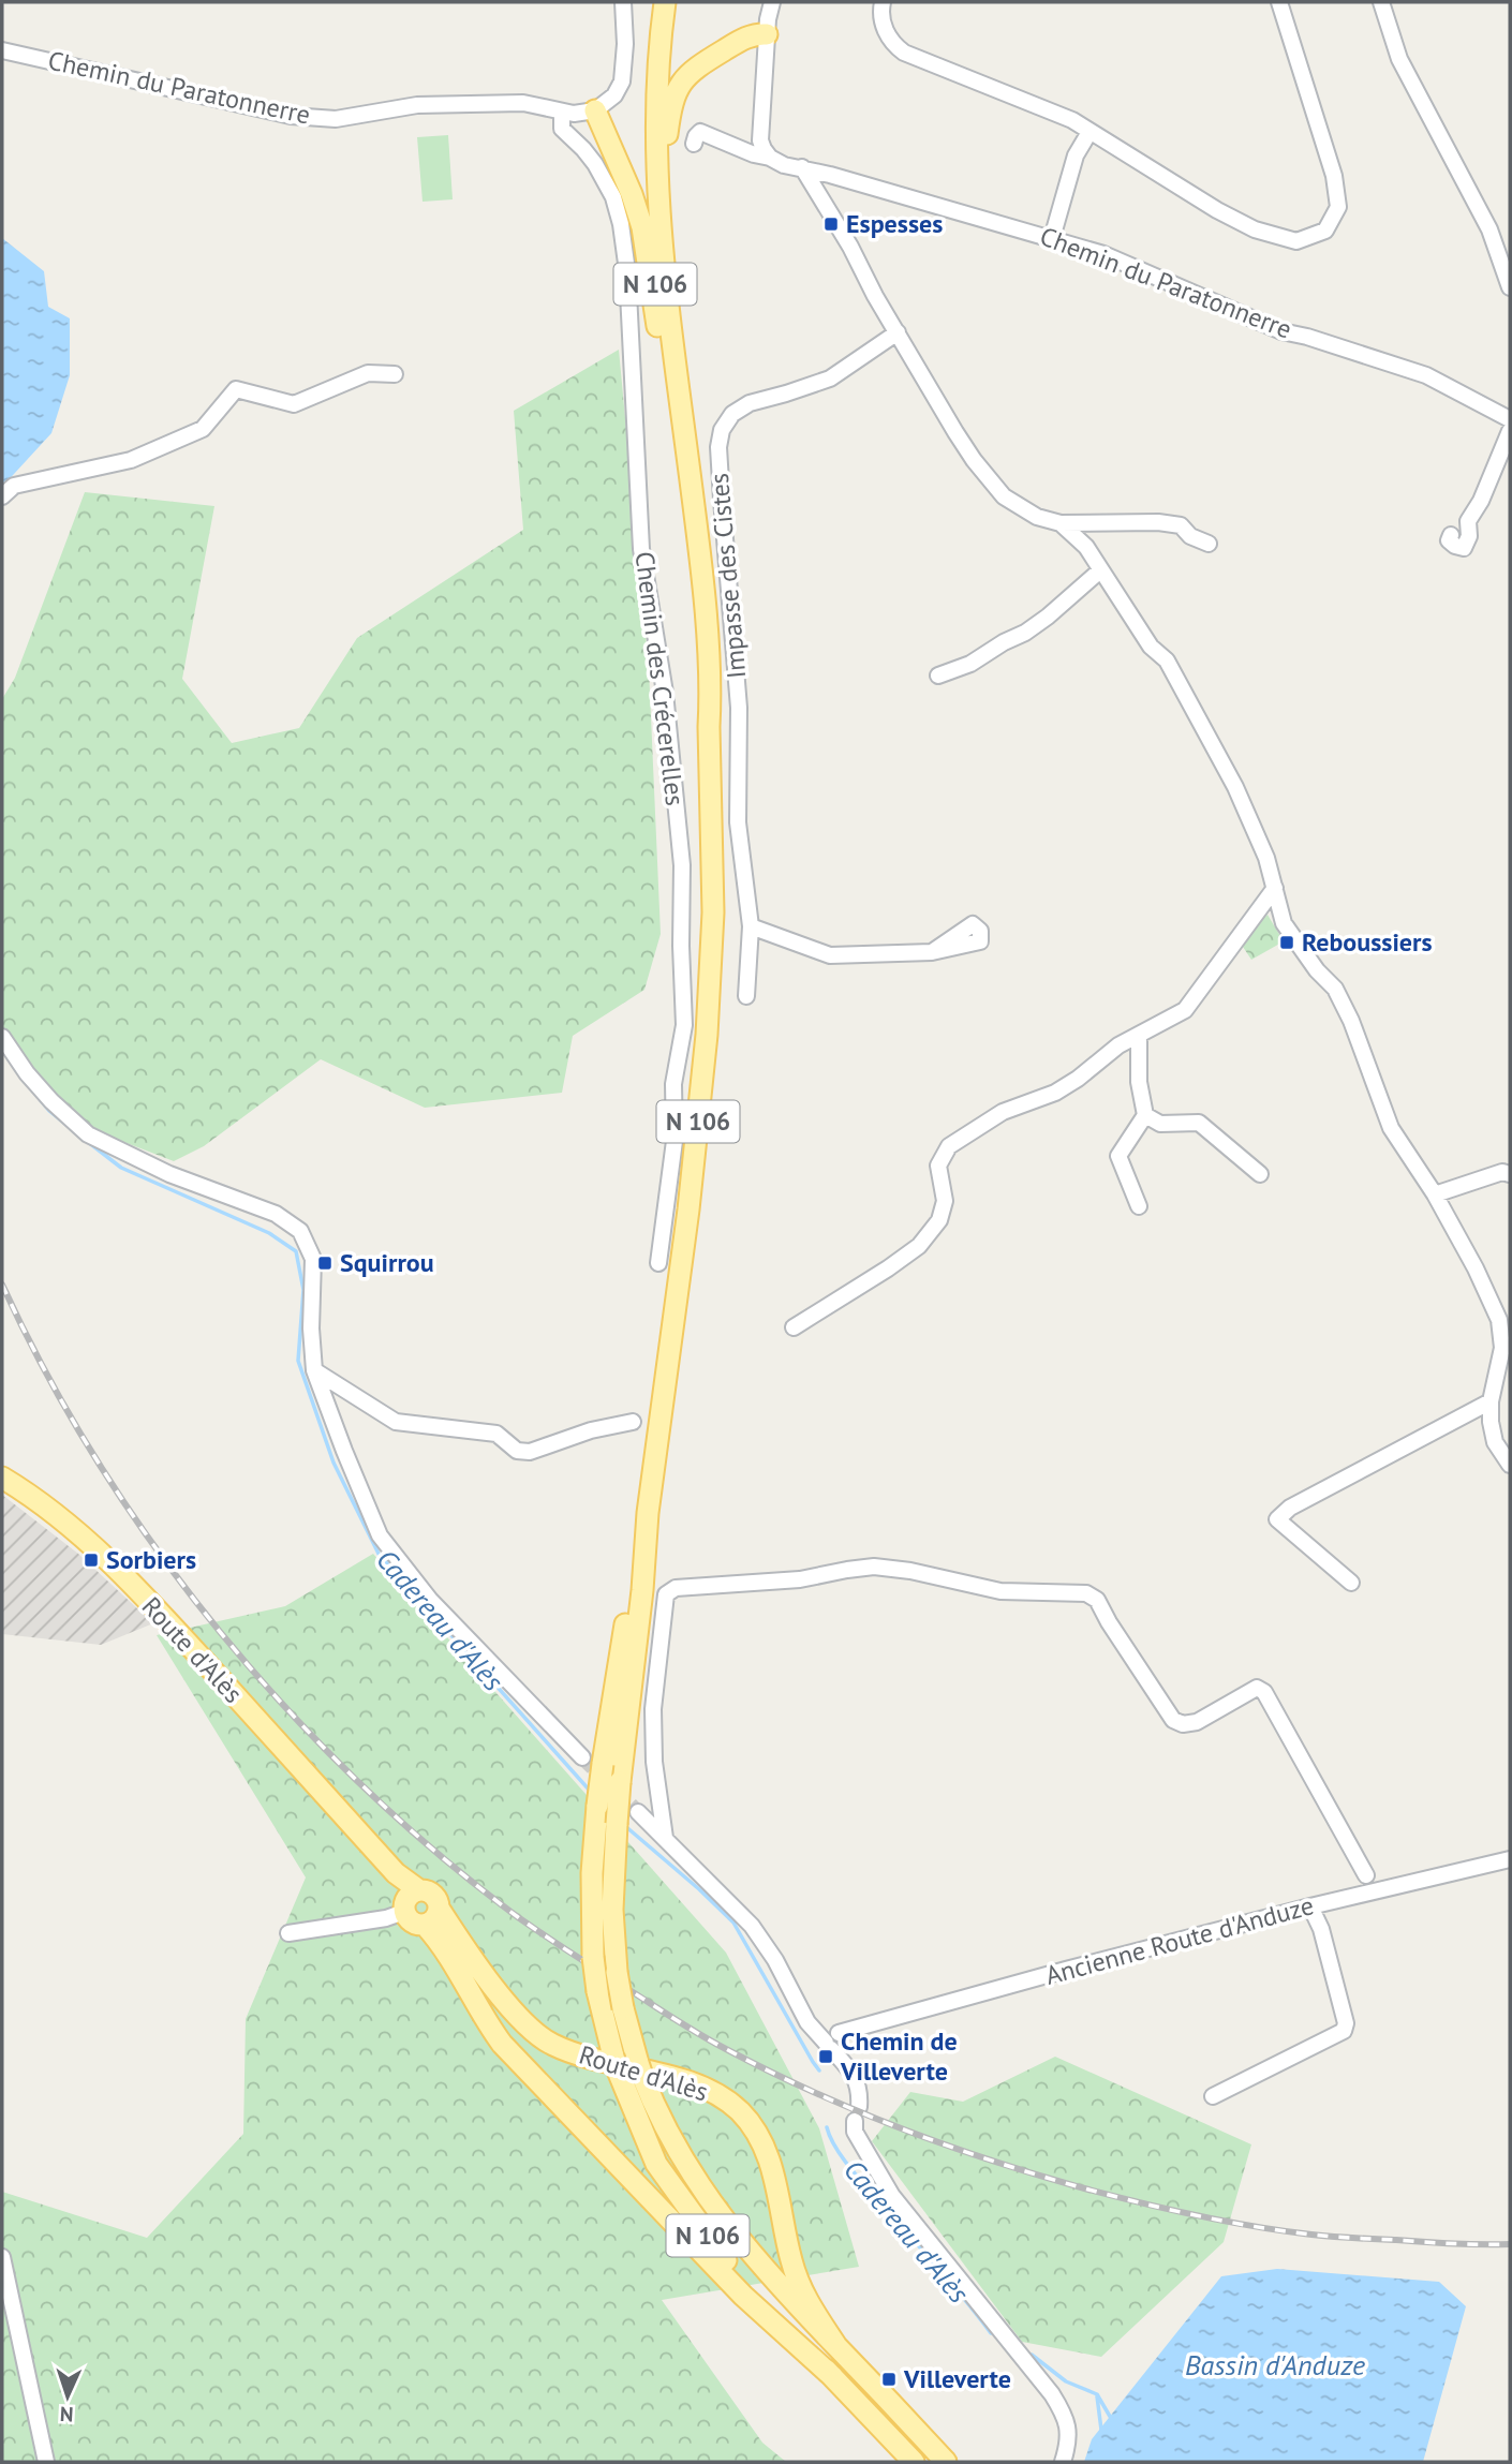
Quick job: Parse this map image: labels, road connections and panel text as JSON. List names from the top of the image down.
{
  "streets": {
    "main road": ["N 106", "Route d'Alès"],
    "street": [
      "Chemin du Paratonnerre",
      "Impasse des Cistes",
      "Chemin des Crécerelles",
      "Ancienne Route d'Anduze"
    ]
  },
  "crossings": [
    ["Chemin du Paratonnerre", "Chemin des Crécerelles"],
    ["N 106", "Route d'Alès"]
  ],
  "water": ["Cadereau d'Alès", "Bassin d'Anduze"],
  "places": {
    "transit": [
      "Espesses",
      "Reboussiers",
      "Squirrou",
      "Sorbiers",
      "Chemin de Villeverte",
      "Villeverte"
    ]
  },
  "north": "bottom"
}
